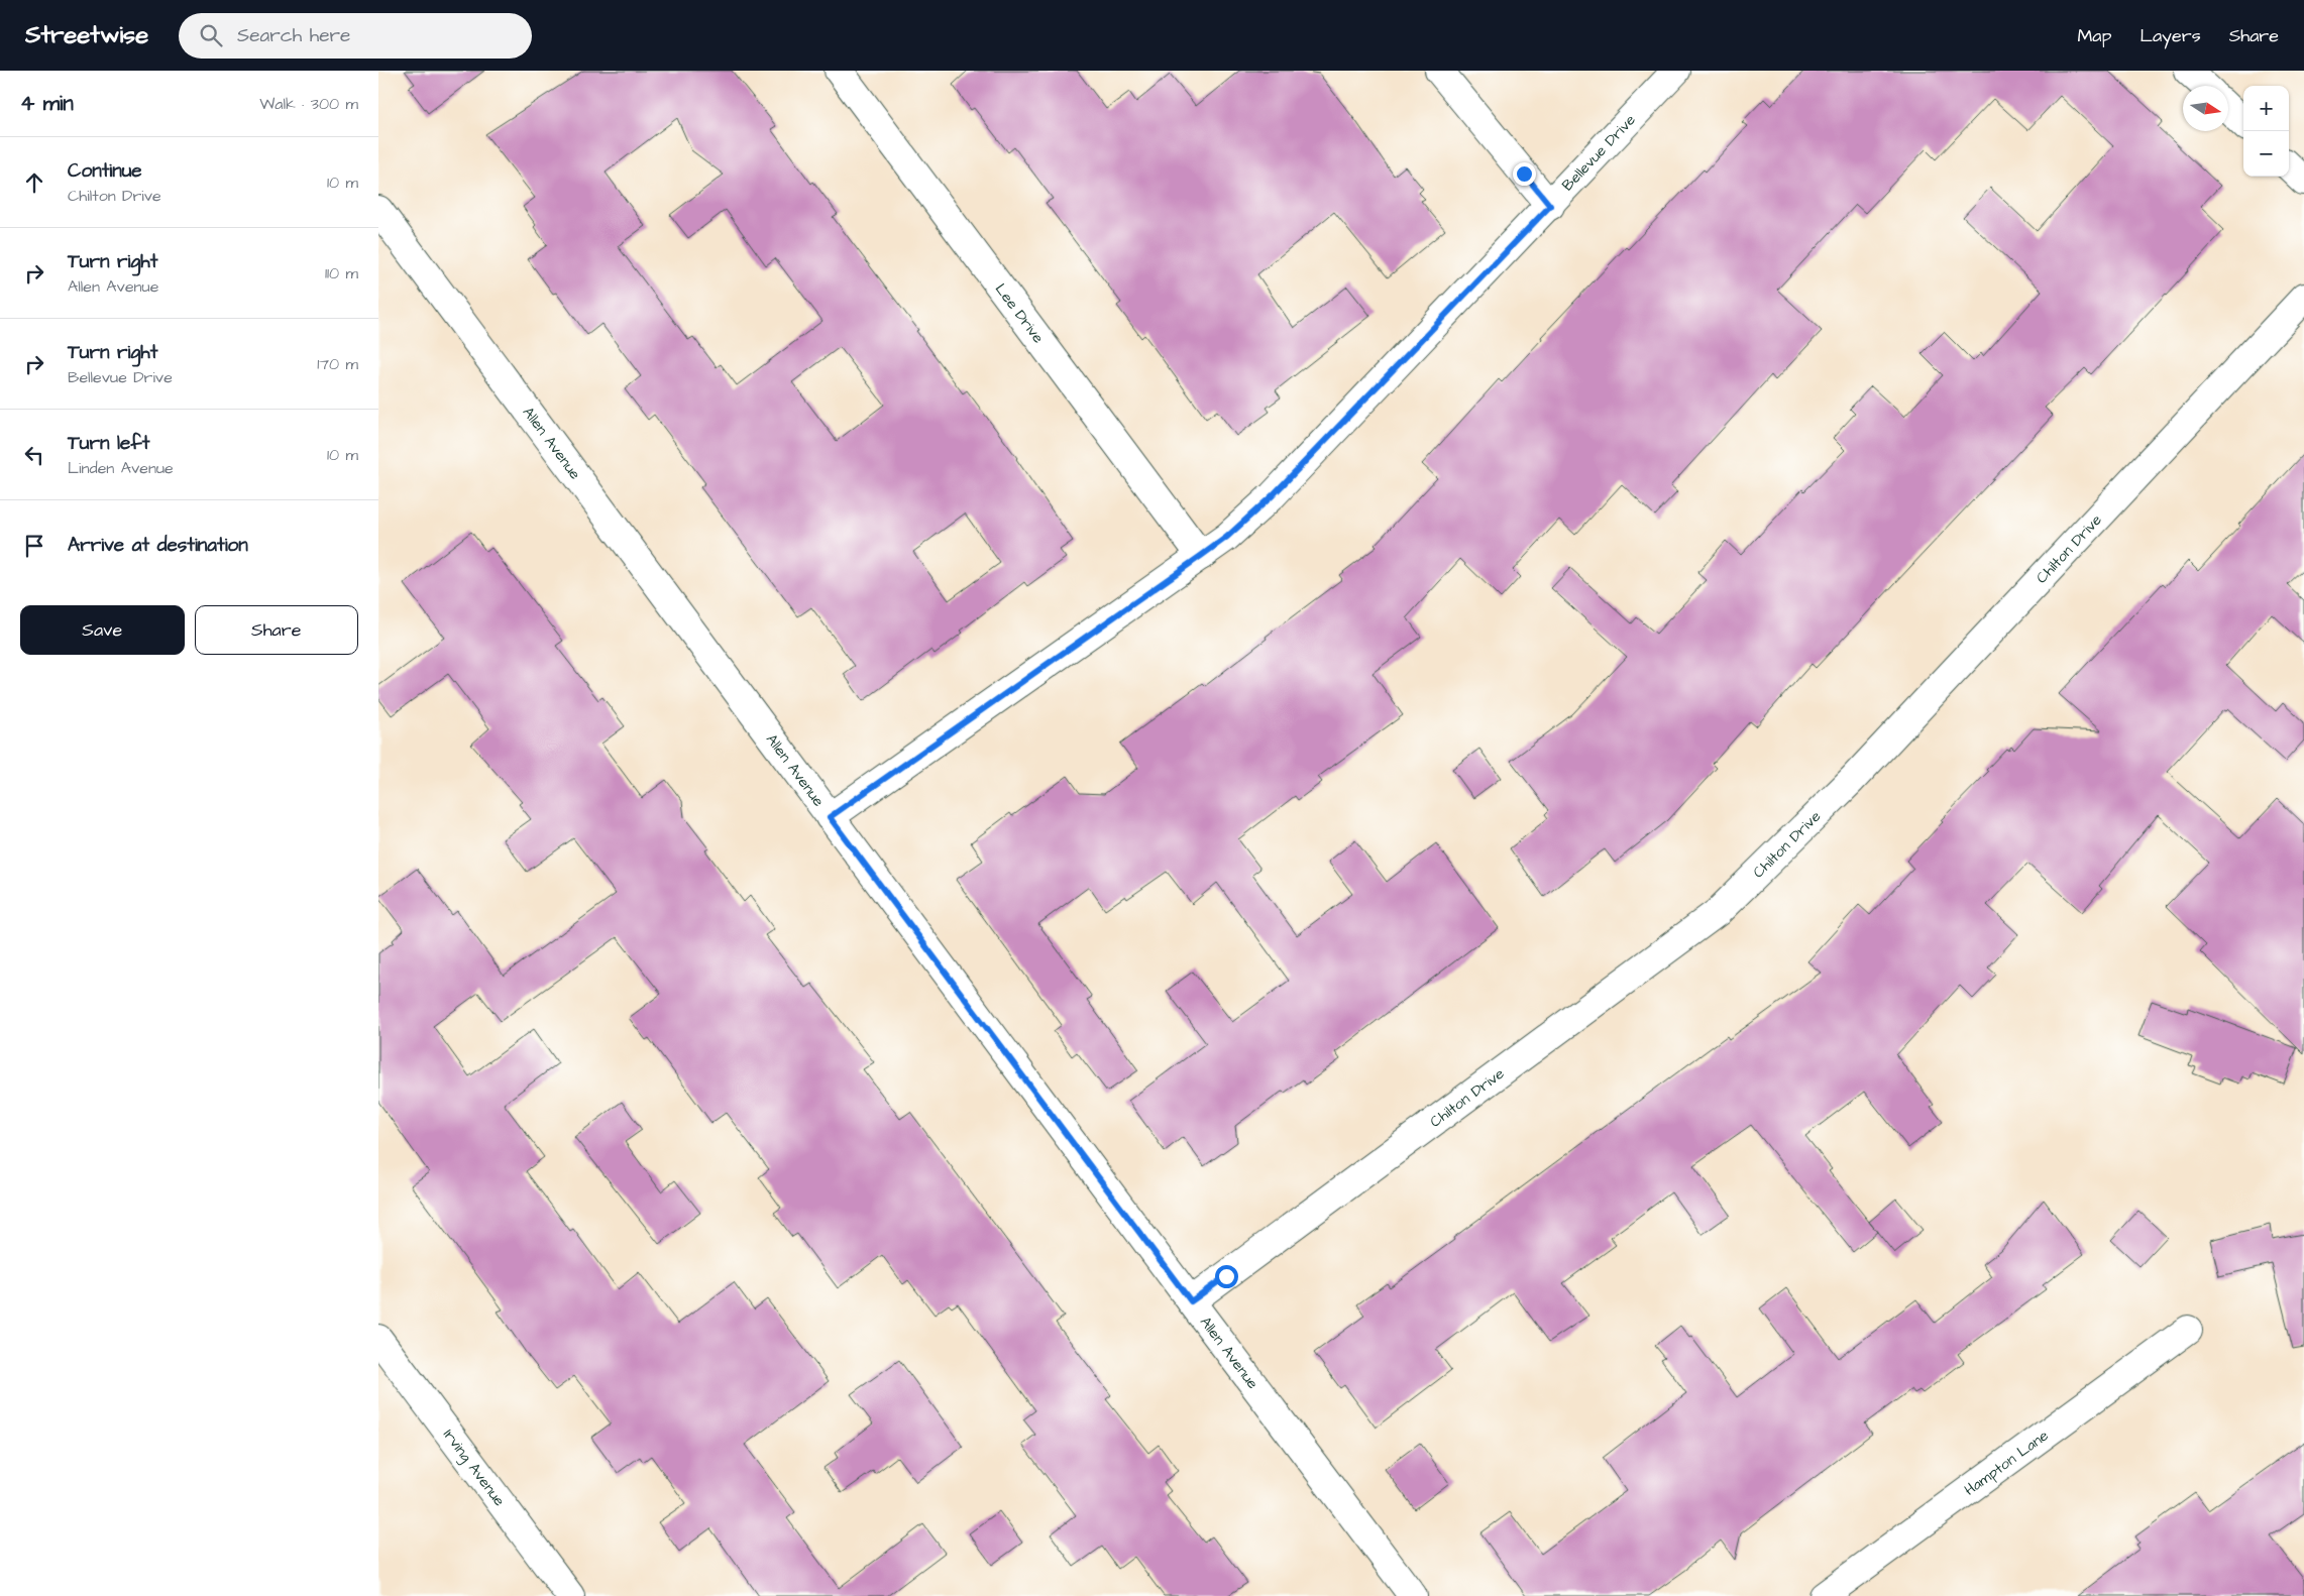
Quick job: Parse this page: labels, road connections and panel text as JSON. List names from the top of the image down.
{
  "streets": {
    "street": [
      "Bellevue Drive",
      "Lee Drive",
      "Allen Avenue",
      "Chilton Drive",
      "Hampton Lane",
      "Irving Avenue"
    ]
  },
  "crossings": [
    ["Bellevue Drive", "Lee Drive"],
    ["Bellevue Drive", "Allen Avenue"],
    ["Allen Avenue", "Chilton Drive"]
  ],
  "north": "right",
  "page": {
    "header": "Streetwise",
    "search": "Search here",
    "nav": ["Map", "Layers", "Share"],
    "heading": ["4 min", "Walk · 300 m"],
    "map_buttons": ["+", "−"],
    "list": [
      ["Continue", "Chilton Drive", "10 m"],
      ["Turn right", "Allen Avenue", "110 m"],
      ["Turn right", "Bellevue Drive", "170 m"],
      ["Turn left", "Linden Avenue", "10 m"],
      "Arrive at destination"
    ],
    "buttons": ["Save", "Share"]
  }
}
